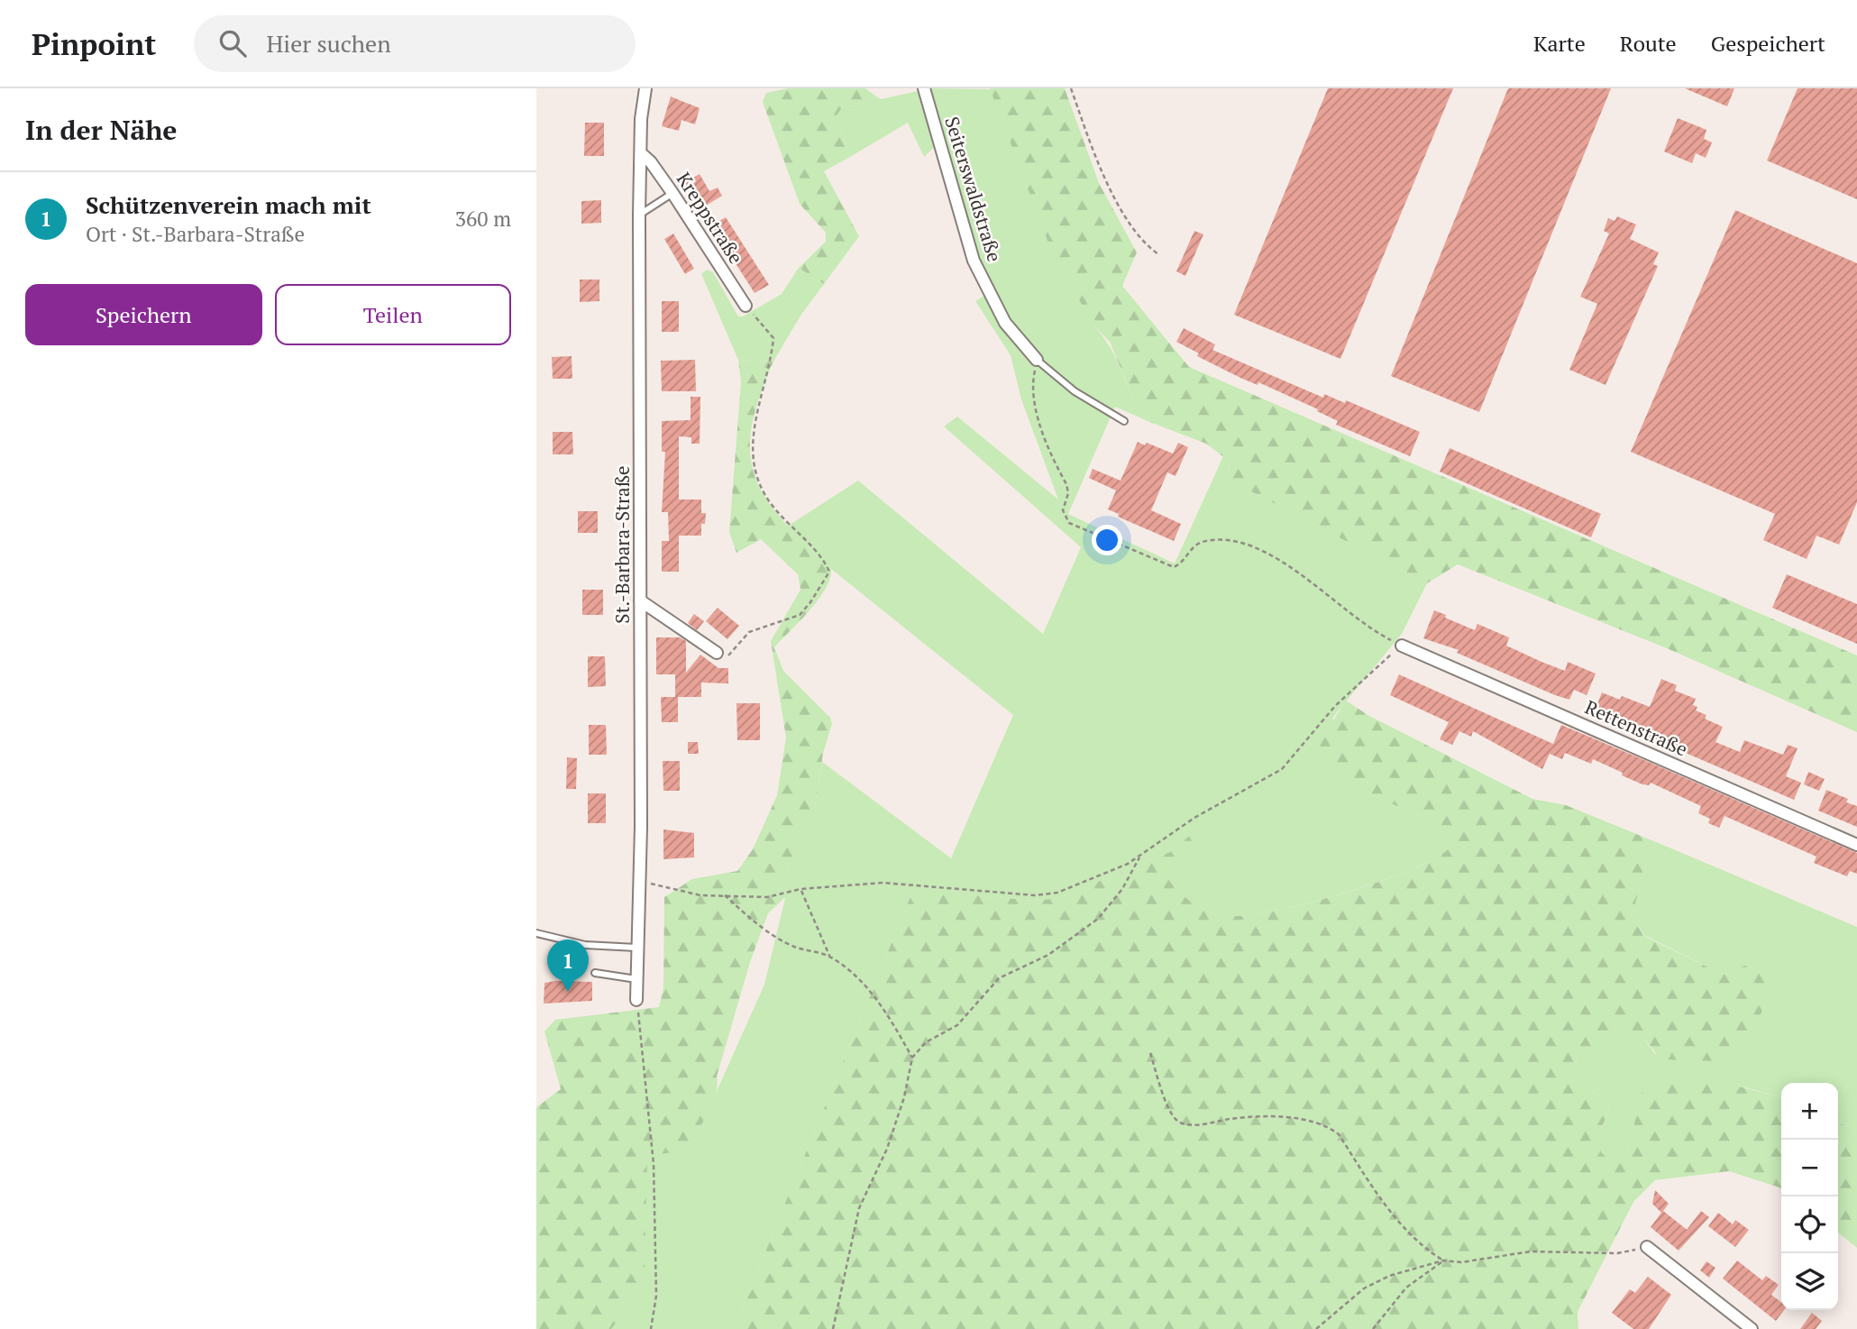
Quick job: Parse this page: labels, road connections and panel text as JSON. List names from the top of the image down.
{
  "streets": {
    "street": [
      "Seiterswaldstraße",
      "Kreppstraße",
      "St.-Barbara-Straße",
      "Rettenstraße"
    ]
  },
  "crossings": [
    ["Kreppstraße", "St.-Barbara-Straße"]
  ],
  "page": {
    "header": "Pinpoint",
    "search": "Hier suchen",
    "nav": ["Karte", "Route", "Gespeichert"],
    "heading": "In der Nähe",
    "list": [
      {
        "mark": "1",
        "name": "Schützenverein mach mit",
        "note": "Ort · St.-Barbara-Straße",
        "value": "360 m"
      }
    ],
    "buttons": ["Speichern", "Teilen"],
    "pins": "1",
    "map_buttons": ["+", "−"]
  }
}
